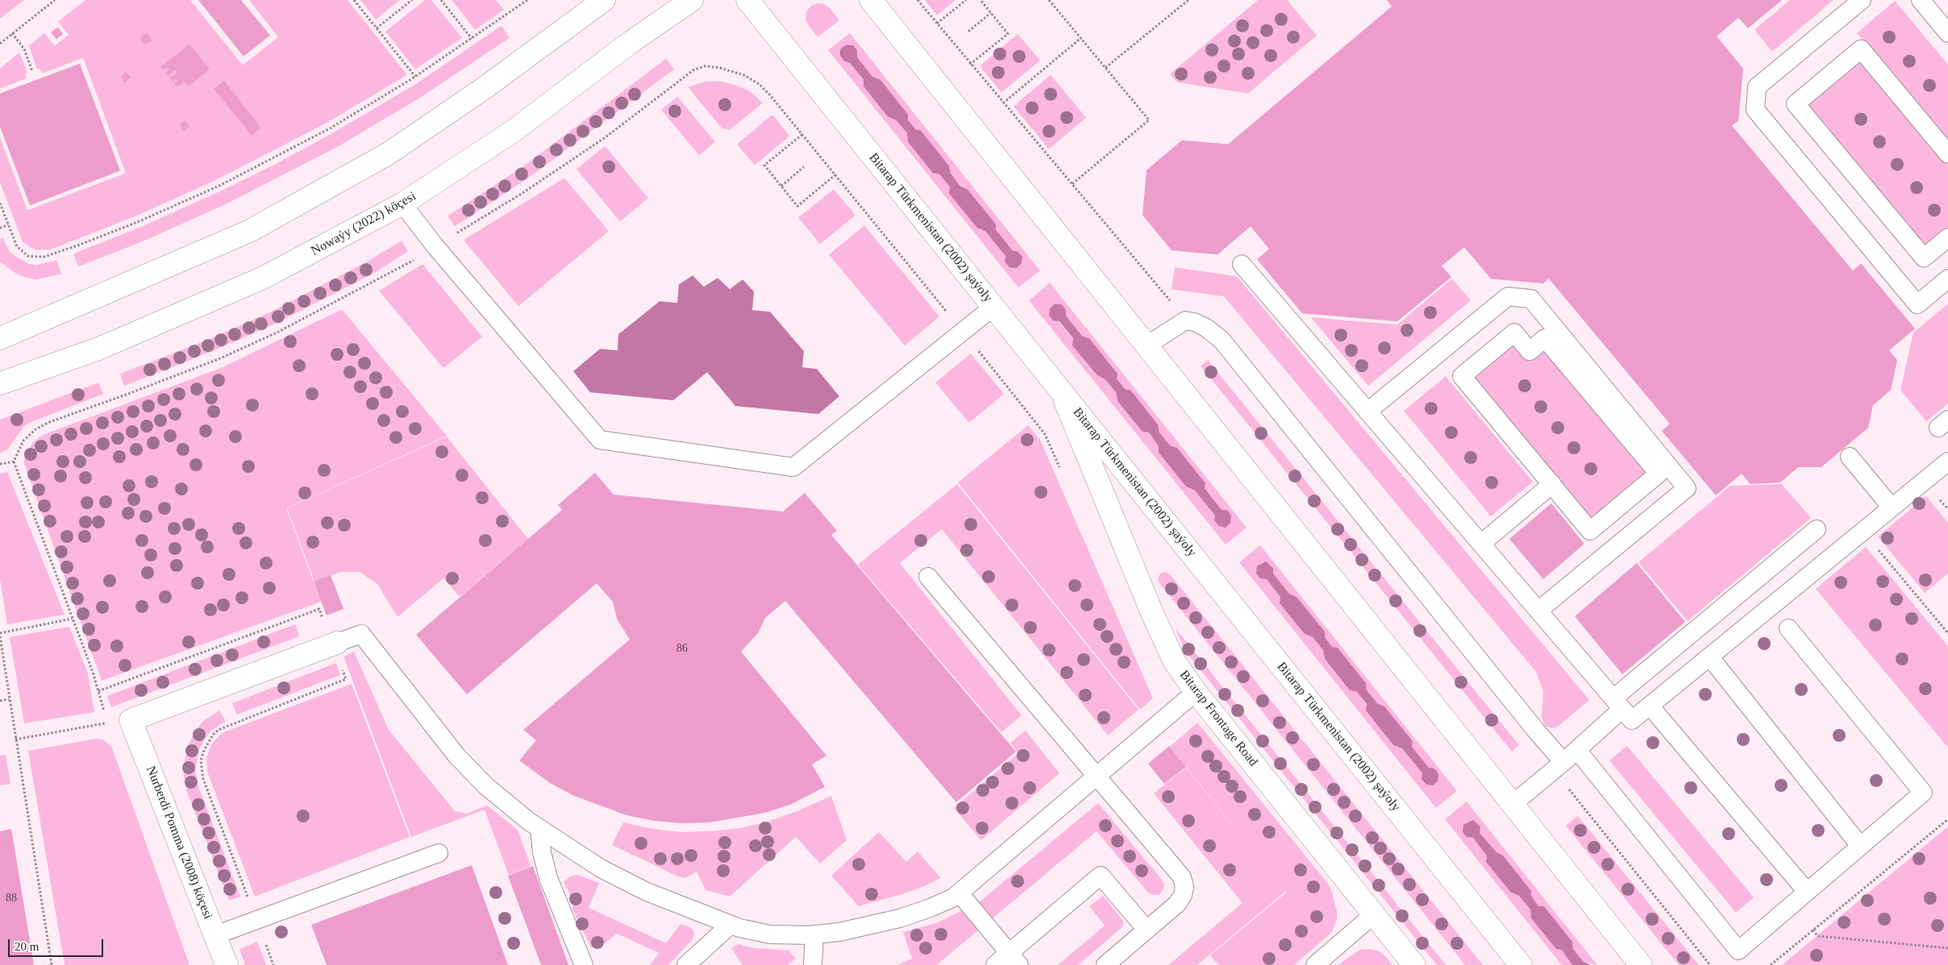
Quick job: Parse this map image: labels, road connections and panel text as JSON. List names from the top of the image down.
{
  "streets": {
    "main road": [
      "Nowaýy (2022) köçesi",
      "Bitarap Türkmenistan (2002) şaýoly",
      "Bitarap Frontage Road",
      "Nurberdi Pomma (2008) köçesi"
    ]
  },
  "crossings": [
    ["Bitarap Türkmenistan (2002) şaýoly", "Bitarap Frontage Road"]
  ],
  "house_numbers": ["86", "88"],
  "scale_bar": "20 m"
}
